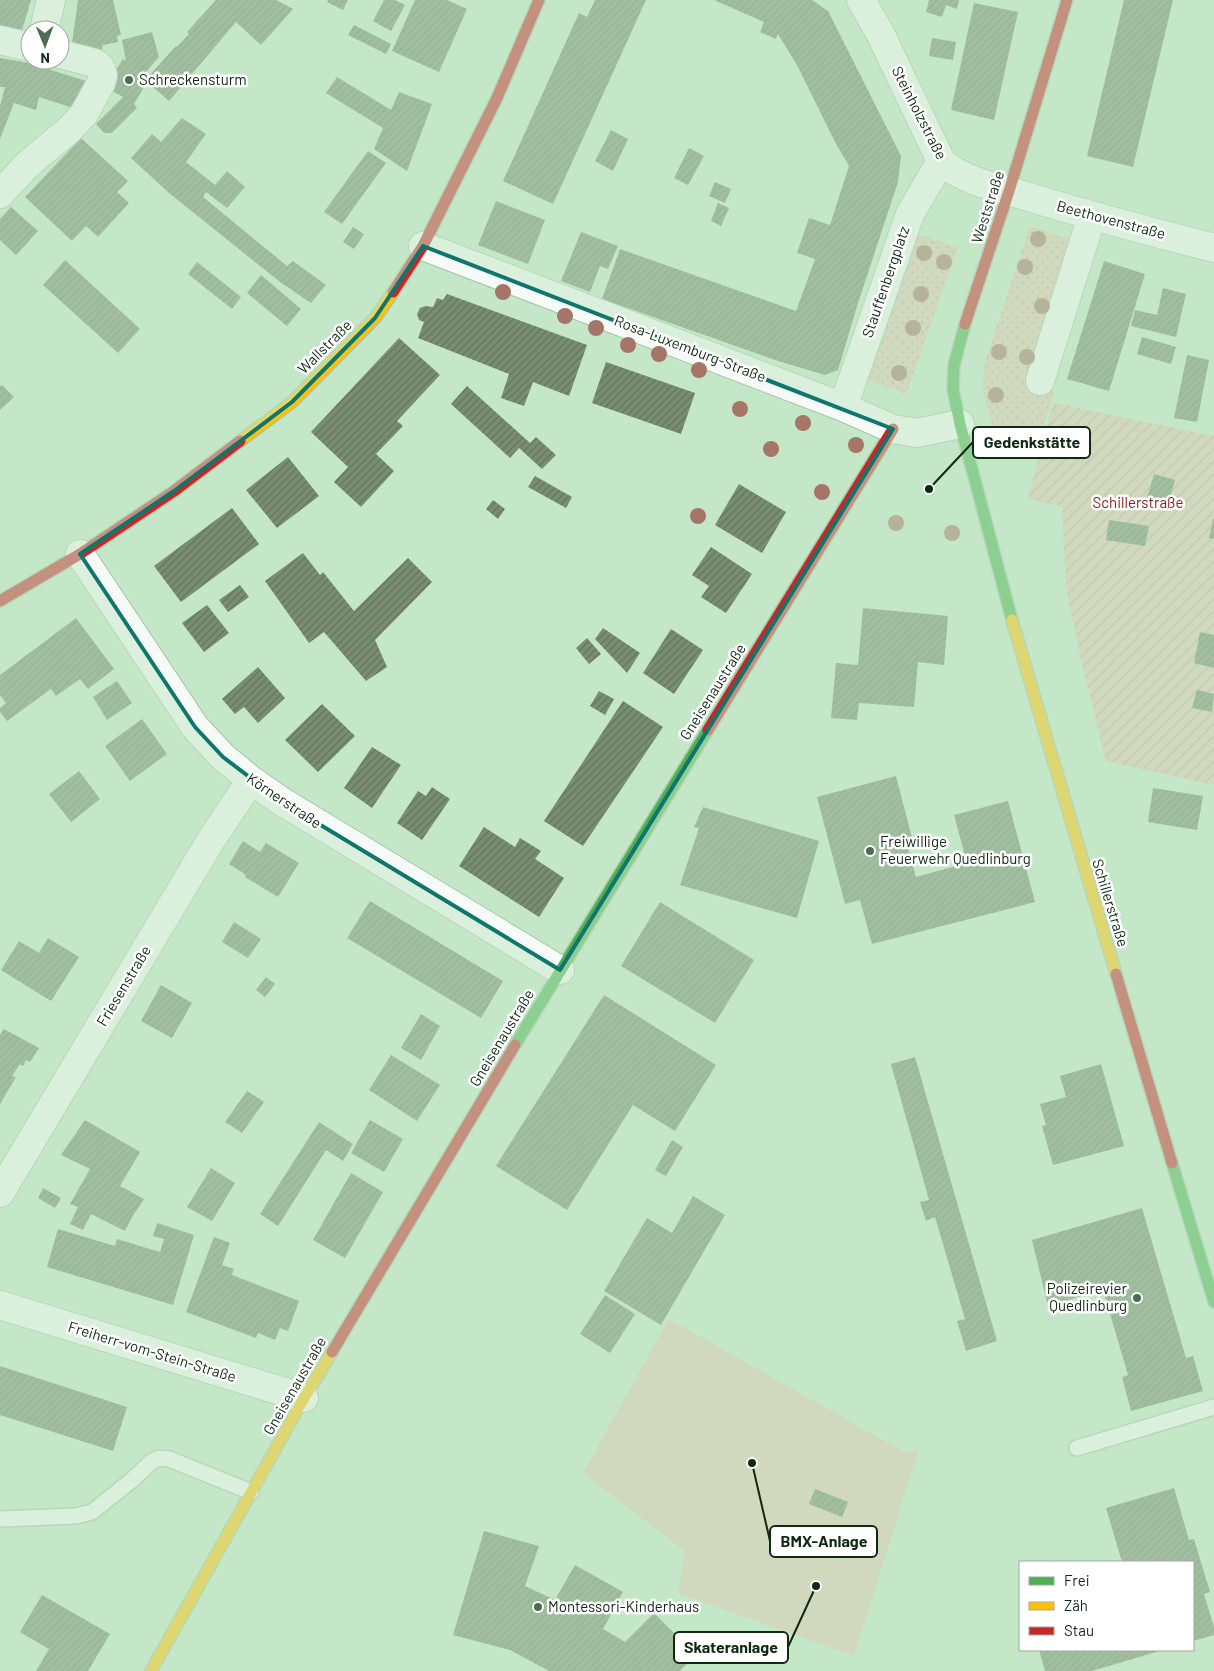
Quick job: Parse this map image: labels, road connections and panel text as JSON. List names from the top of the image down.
{
  "streets": {
    "street": [
      "Steinholzstraße",
      "Weststraße",
      "Beethovenstraße",
      "Stauffenbergplatz",
      "Wallstraße",
      "Rosa-Luxemburg-Straße",
      "Gneisenaustraße",
      "Körnerstraße",
      "Schillerstraße",
      "Friesenstraße",
      "Freiherr-vom-Stein-Straße"
    ]
  },
  "crossings": [
    ["Steinholzstraße", "Weststraße"],
    ["Steinholzstraße", "Beethovenstraße"],
    ["Steinholzstraße", "Stauffenbergplatz"],
    ["Weststraße", "Beethovenstraße"],
    ["Weststraße", "Rosa-Luxemburg-Straße"],
    ["Weststraße", "Schillerstraße"],
    ["Stauffenbergplatz", "Rosa-Luxemburg-Straße"],
    ["Wallstraße", "Rosa-Luxemburg-Straße"],
    ["Wallstraße", "Körnerstraße"],
    ["Rosa-Luxemburg-Straße", "Gneisenaustraße"],
    ["Rosa-Luxemburg-Straße", "Schillerstraße"],
    ["Gneisenaustraße", "Körnerstraße"],
    ["Gneisenaustraße", "Freiherr-vom-Stein-Straße"],
    ["Körnerstraße", "Friesenstraße"]
  ],
  "parks": ["Schillerstraße"],
  "places": [
    "Schreckensturm",
    "Gedenkstätte",
    "Freiwillige Feuerwehr Quedlinburg",
    "Polizeirevier Quedlinburg",
    "BMX-Anlage",
    "Skateranlage",
    "Montessori-Kinderhaus"
  ],
  "legend": ["Frei", "Zäh", "Stau"],
  "north": "bottom"
}
